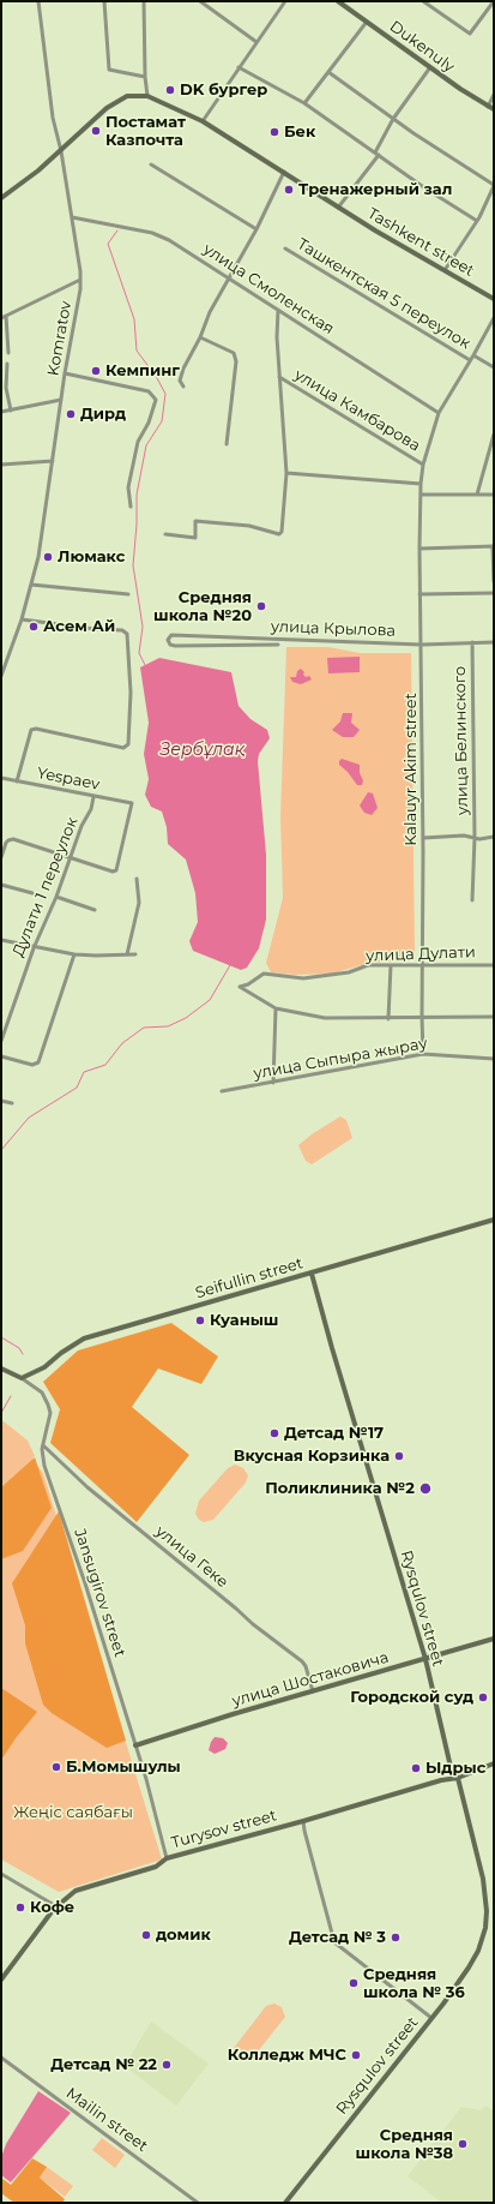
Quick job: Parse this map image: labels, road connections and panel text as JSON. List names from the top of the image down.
{
  "streets": {
    "street": [
      "Dukenuly",
      "Tashkent street",
      "улица Смоленская",
      "Ташкентская 5 переулок",
      "Komratov",
      "улица Камбарова",
      "улица Крылова",
      "улица Белинского",
      "Kalauyr Akim street",
      "Yespaev",
      "Дулати 1 переулок",
      "улица Дулати",
      "улица Сыпыра жырау",
      "Seifullin street",
      "улица Геке",
      "Jansugirov street",
      "Rysqulov street",
      "улица Шостаковича",
      "Turysov street",
      "Mailin street"
    ]
  },
  "crossings": [
    ["Tashkent street", "Komratov"],
    ["улица Смоленская", "Komratov"],
    ["улица Смоленская", "Kalauyr Akim street"],
    ["Ташкентская 5 переулок", "Kalauyr Akim street"],
    ["улица Камбарова", "Kalauyr Akim street"],
    ["улица Крылова", "улица Белинского"],
    ["улица Крылова", "Kalauyr Akim street"],
    ["Kalauyr Akim street", "улица Дулати"],
    ["Kalauyr Akim street", "улица Сыпыра жырау"],
    ["Yespaev", "Дулати 1 переулок"],
    ["Seifullin street", "Jansugirov street"],
    ["Seifullin street", "Rysqulov street"],
    ["улица Геке", "Jansugirov street"],
    ["улица Геке", "улица Шостаковича"],
    ["Jansugirov street", "улица Шостаковича"],
    ["Jansugirov street", "Turysov street"],
    ["Rysqulov street", "улица Шостаковича"],
    ["Rysqulov street", "Turysov street"]
  ],
  "water": ["Зербұлақ"],
  "parks": ["Жеңіс саябағы"],
  "places": [
    "DK бургер",
    "Постамат Казпочта",
    "Бек",
    "Тренажерный зал",
    "Кемпинг",
    "Дирд",
    "Люмакс",
    "Средняя школа №20",
    "Асем Ай",
    "Куаныш",
    "Детсад №17",
    "Вкусная Корзинка",
    "Поликлиника №2",
    "Городской суд",
    "Б.Момышулы",
    "Ыдрыс",
    "Кофе",
    "домик",
    "Детсад № 3",
    "Средняя школа № 36",
    "Колледж МЧС",
    "Детсад № 22",
    "Средняя школа №38"
  ]
}
